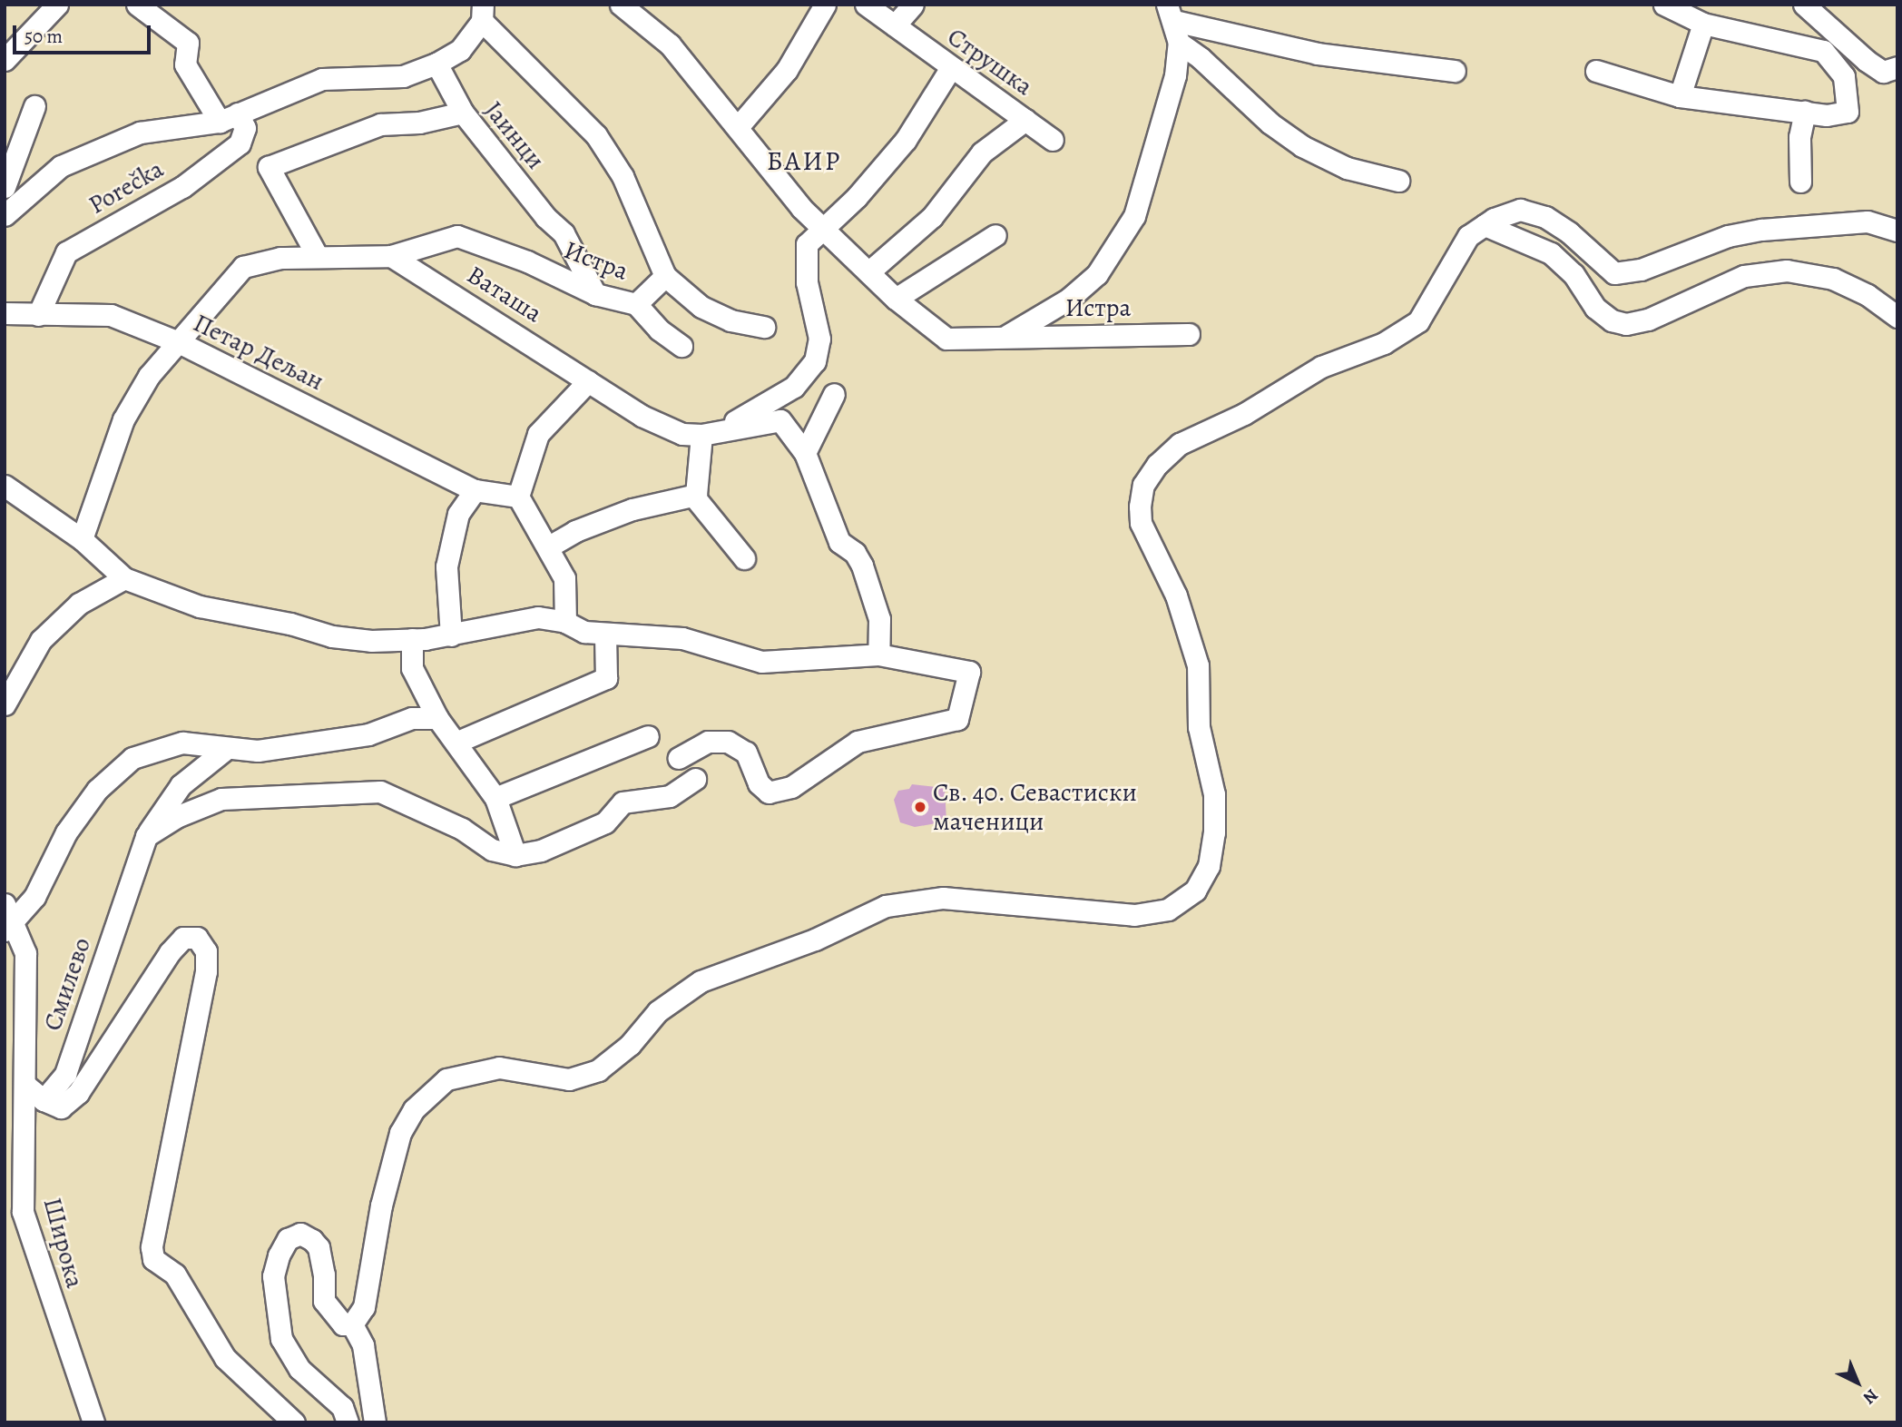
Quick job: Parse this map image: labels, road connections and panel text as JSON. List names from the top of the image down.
{
  "streets": {
    "street": [
      "Струшка",
      "Јаинци",
      "Porečka",
      "Истра",
      "Ваташа",
      "Петар Дељан",
      "Смилево",
      "Широка"
    ]
  },
  "crossings": [
    ["Јаинци", "Истра"],
    ["Porečka", "Петар Дељан"],
    ["Истра", "Ваташа"]
  ],
  "districts": ["БАИР"],
  "places": ["Св. 40. Севастиски маченици"],
  "scale_bar": "50 m",
  "north": "bottom right"
}
